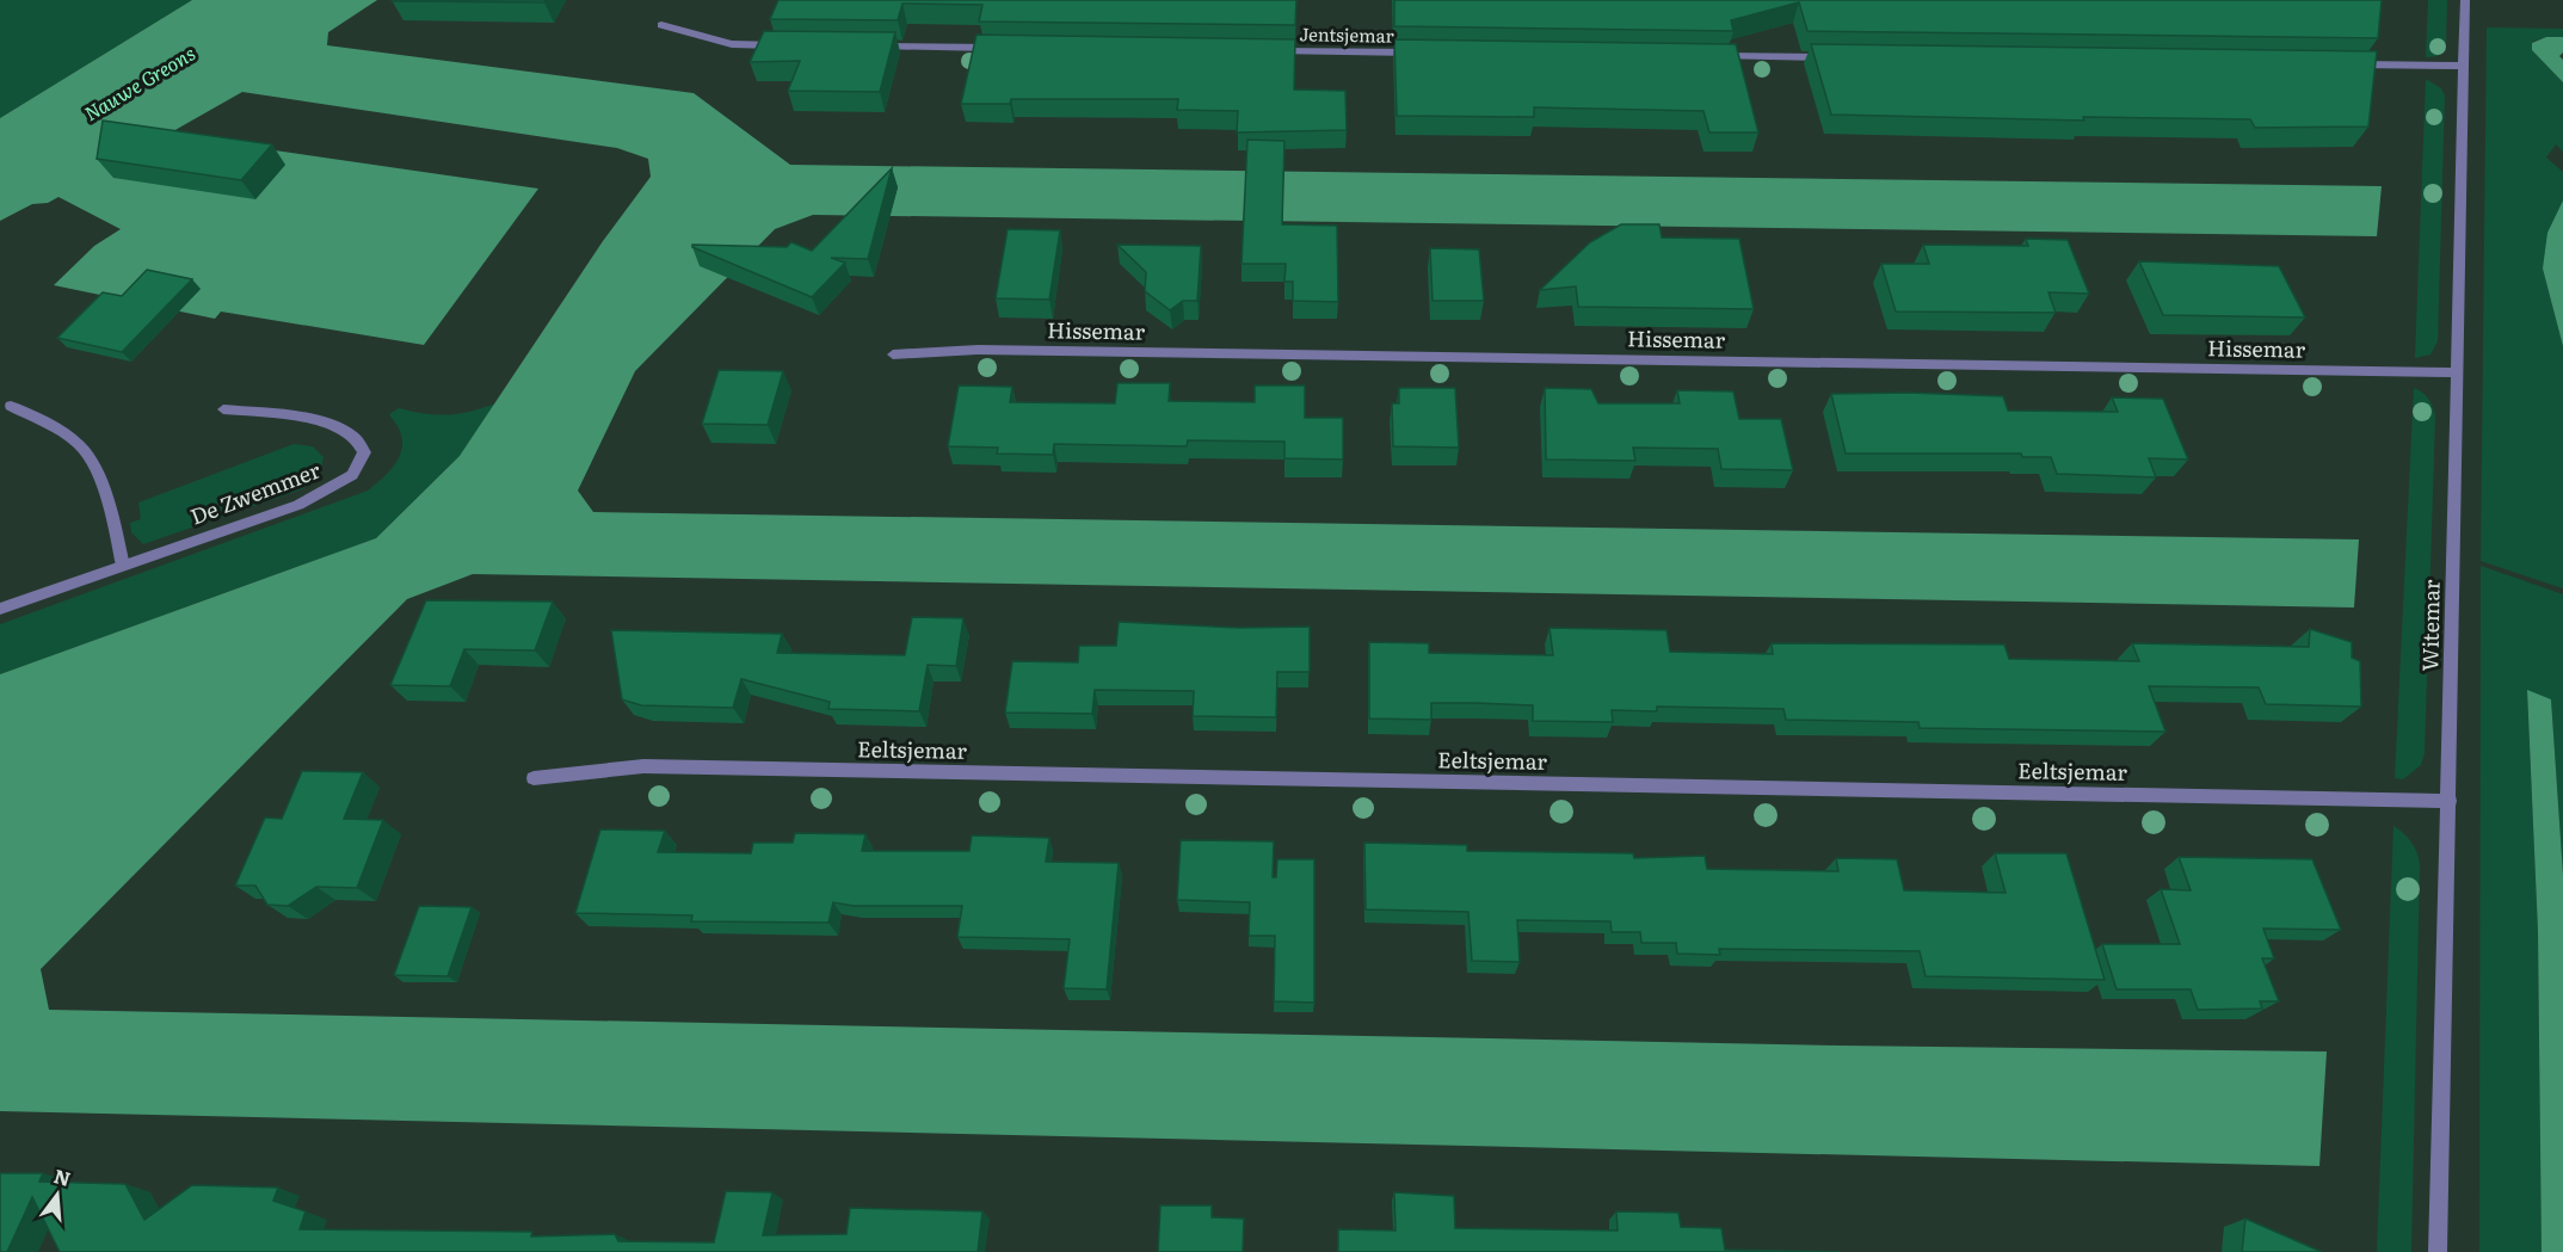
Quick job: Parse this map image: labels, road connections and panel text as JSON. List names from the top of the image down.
{
  "streets": {
    "street": [
      "Jentsjemar",
      "Hissemar",
      "De Zwemmer",
      "Witemar",
      "Eeltsjemar"
    ]
  },
  "crossings": [
    ["Hissemar", "Witemar"],
    ["Witemar", "Eeltsjemar"]
  ],
  "water": ["Nauwe Greons"],
  "north": "top"
}
